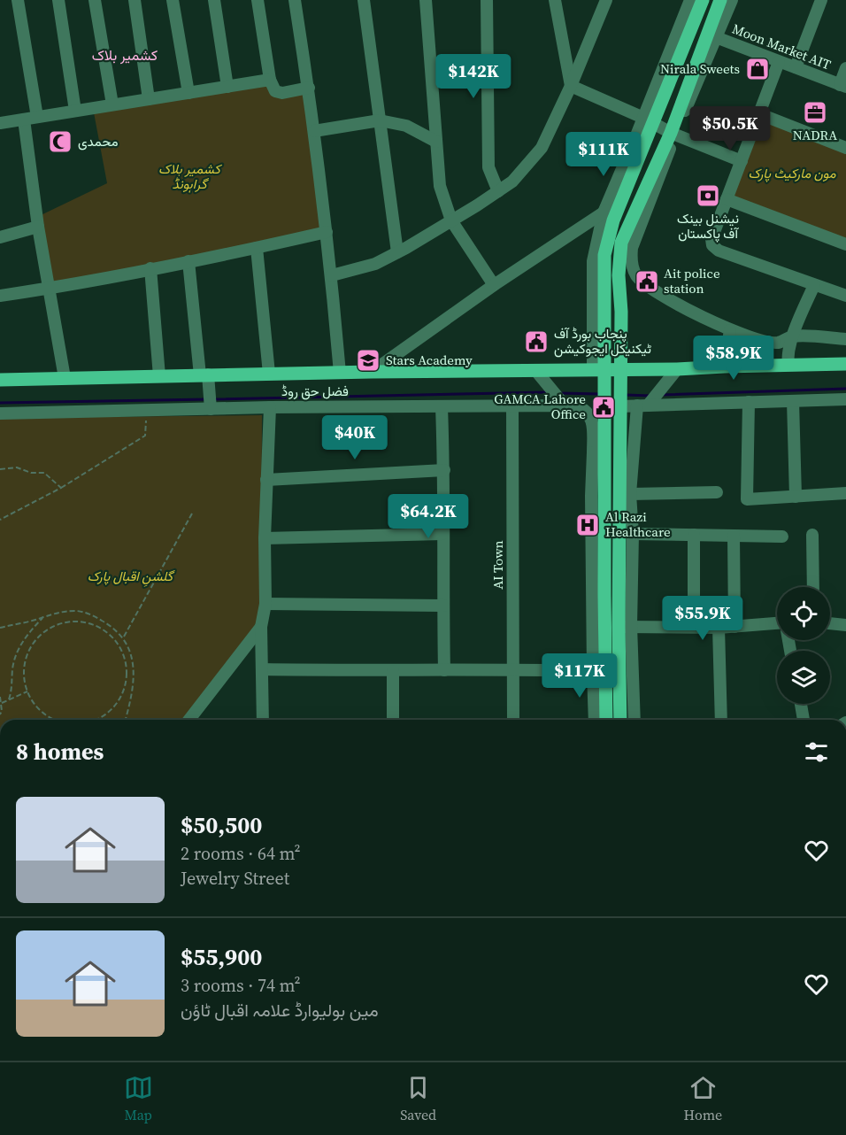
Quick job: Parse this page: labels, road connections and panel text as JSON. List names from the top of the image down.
{
  "streets": {
    "main road": ["فضل حق روڈ"],
    "street": ["Moon Market AIT", "AI Town"]
  },
  "crossings": [
    ["فضل حق روڈ", "AI Town"]
  ],
  "districts": ["کشمیر بلاک"],
  "parks": ["کشمیر بلاک ﮔﺮﺍﮨﻮﻧﮉ", "مون مارکیٹ پارک", "گلشنِ اقبال پارک"],
  "places": {
    "shop": ["Nirala Sweets"],
    "office": ["NADRA"],
    "mosque": ["محمدی"],
    "bank": ["نیشنل بینک آف پاکستان"],
    "public building": ["Ait police station", "پنجاب بورڈ آف ٹیکنیکل ایجوکیشن", "GAMCA Lahore Office"],
    "school or university": ["Stars Academy"],
    "hospital": ["Al Razi Healthcare"]
  },
  "page": {
    "price": [
      "$142K",
      "$50.5K",
      "$111K",
      "$58.9K",
      "$40K",
      "$64.2K",
      "$55.9K",
      "$117K"
    ],
    "heading": "8 homes",
    "list": [
      {
        "name": "$50,500",
        "note": "2 rooms · 64 m² · Jewelry Street"
      },
      {
        "name": "$55,900",
        "note": "3 rooms · 74 m² · مین بولیوارڈ علامہ اقبال ٹاؤن"
      }
    ],
    "tabs": ["Map", "Saved", "Home"]
  }
}
